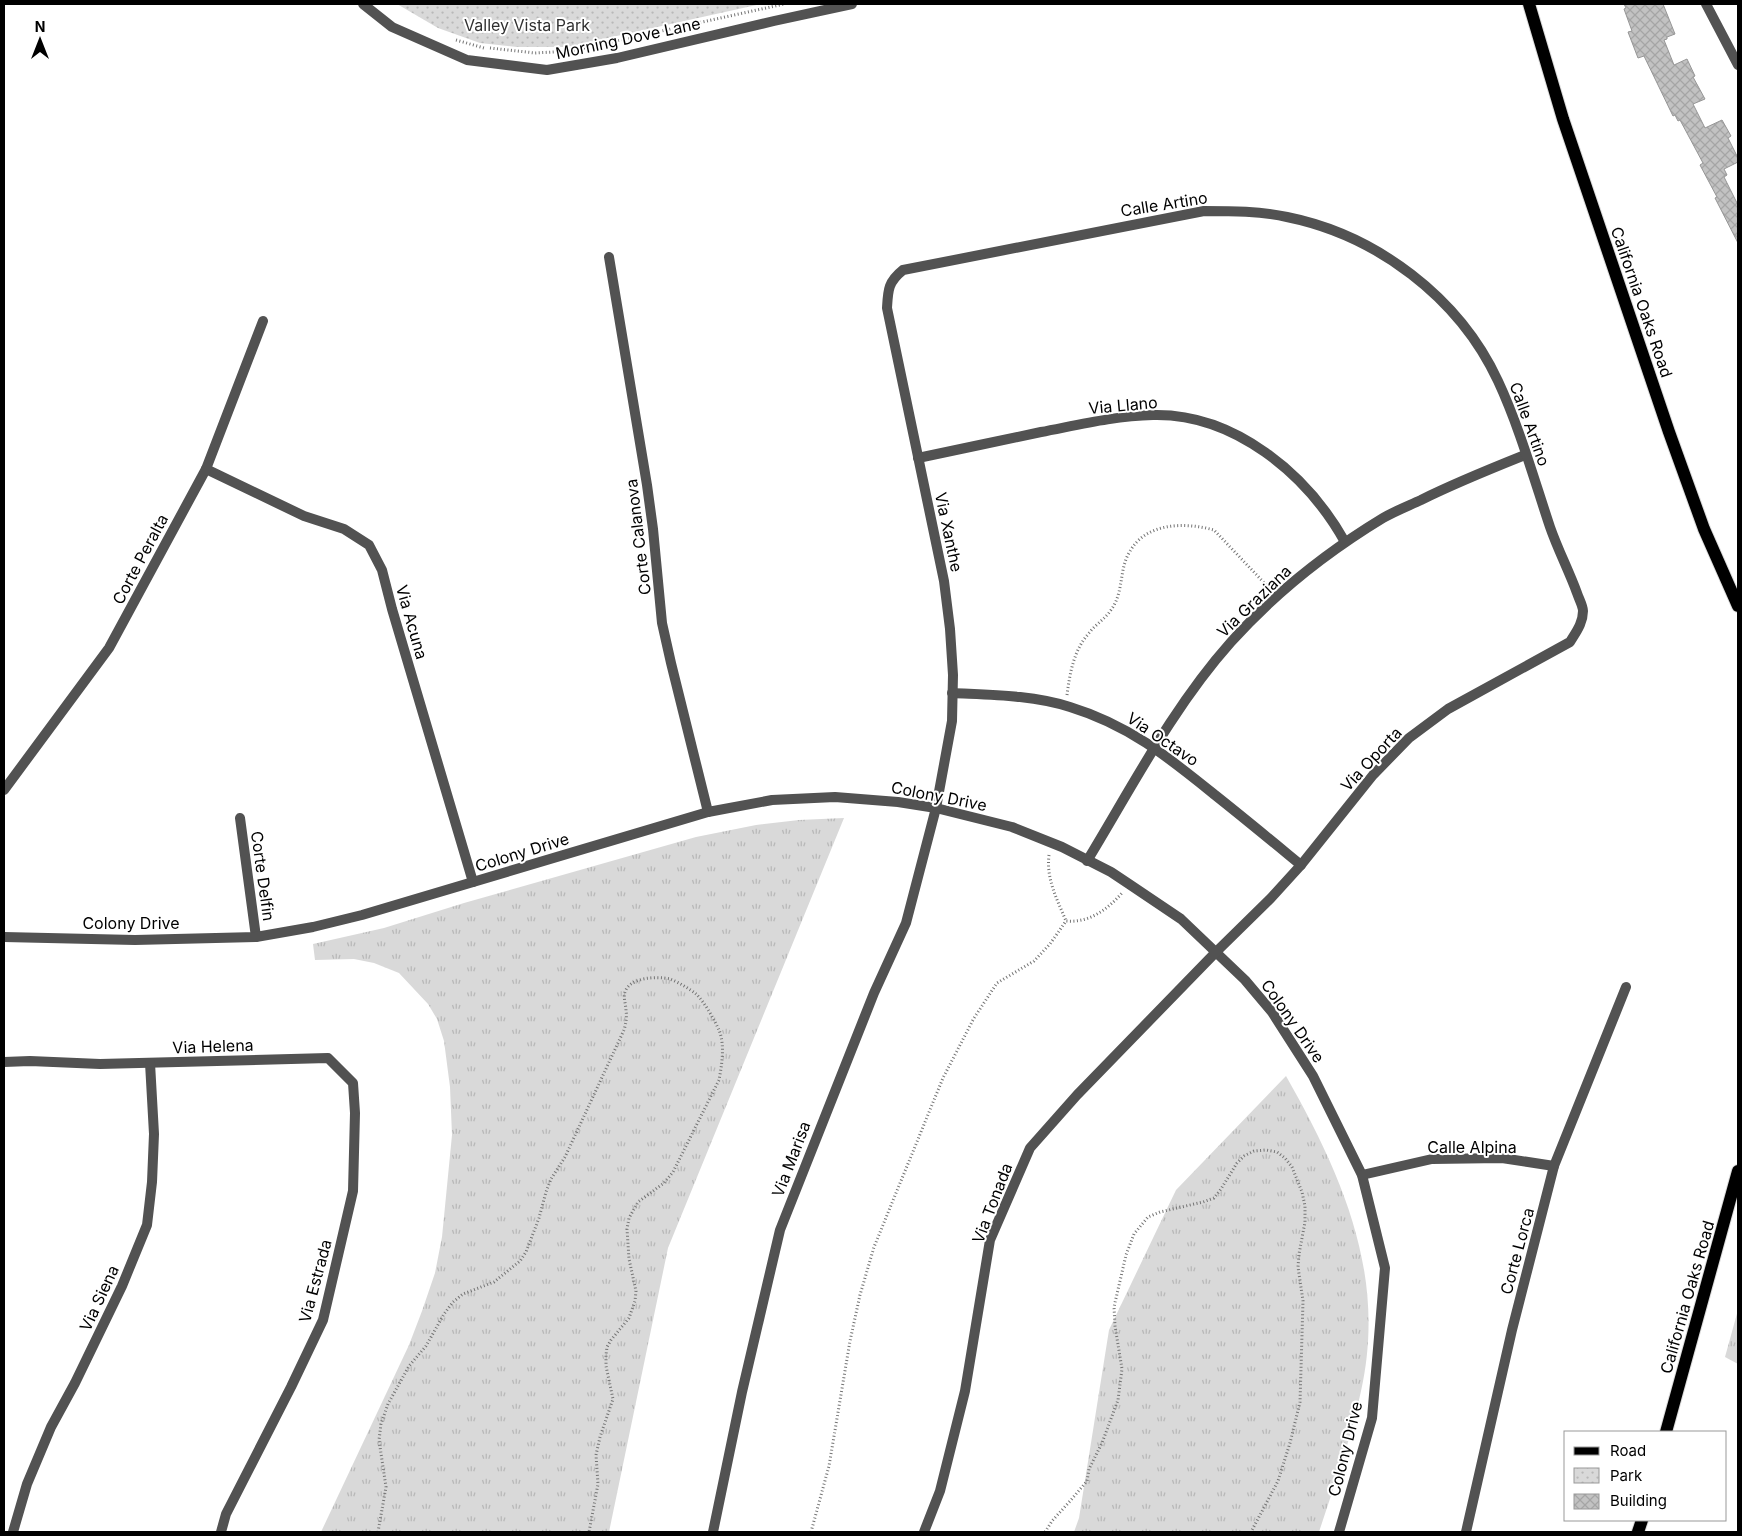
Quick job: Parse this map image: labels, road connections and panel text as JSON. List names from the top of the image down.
{
  "streets": {
    "main road": ["California Oaks Road"],
    "street": [
      "Morning Dove Lane",
      "Calle Artino",
      "Via Llano",
      "Via Xanthe",
      "Corte Calanova",
      "Corte Peralta",
      "Via Graziana",
      "Via Acuna",
      "Via Octavo",
      "Via Oporta",
      "Colony Drive",
      "Corte Delfin",
      "Via Helena",
      "Calle Alpina",
      "Via Marisa",
      "Via Tonada",
      "Corte Lorca",
      "Via Estrada",
      "Via Siena"
    ]
  },
  "crossings": [
    ["Calle Artino", "Via Xanthe"],
    ["Calle Artino", "Via Graziana"],
    ["Calle Artino", "Via Oporta"],
    ["Via Llano", "Via Xanthe"],
    ["Via Llano", "Via Graziana"],
    ["Via Xanthe", "Via Octavo"],
    ["Via Xanthe", "Colony Drive"],
    ["Via Xanthe", "Via Marisa"],
    ["Corte Calanova", "Colony Drive"],
    ["Corte Peralta", "Via Acuna"],
    ["Via Graziana", "Via Octavo"],
    ["Via Graziana", "Colony Drive"],
    ["Via Acuna", "Colony Drive"],
    ["Via Octavo", "Via Oporta"],
    ["Via Oporta", "Colony Drive"],
    ["Via Oporta", "Via Tonada"],
    ["Colony Drive", "Corte Delfin"],
    ["Colony Drive", "Calle Alpina"],
    ["Colony Drive", "Via Marisa"],
    ["Colony Drive", "Via Tonada"],
    ["Via Helena", "Via Estrada"],
    ["Via Helena", "Via Siena"],
    ["Calle Alpina", "Corte Lorca"]
  ],
  "parks": ["Valley Vista Park"],
  "legend": ["Road", "Park", "Building"],
  "north": "top"
}
